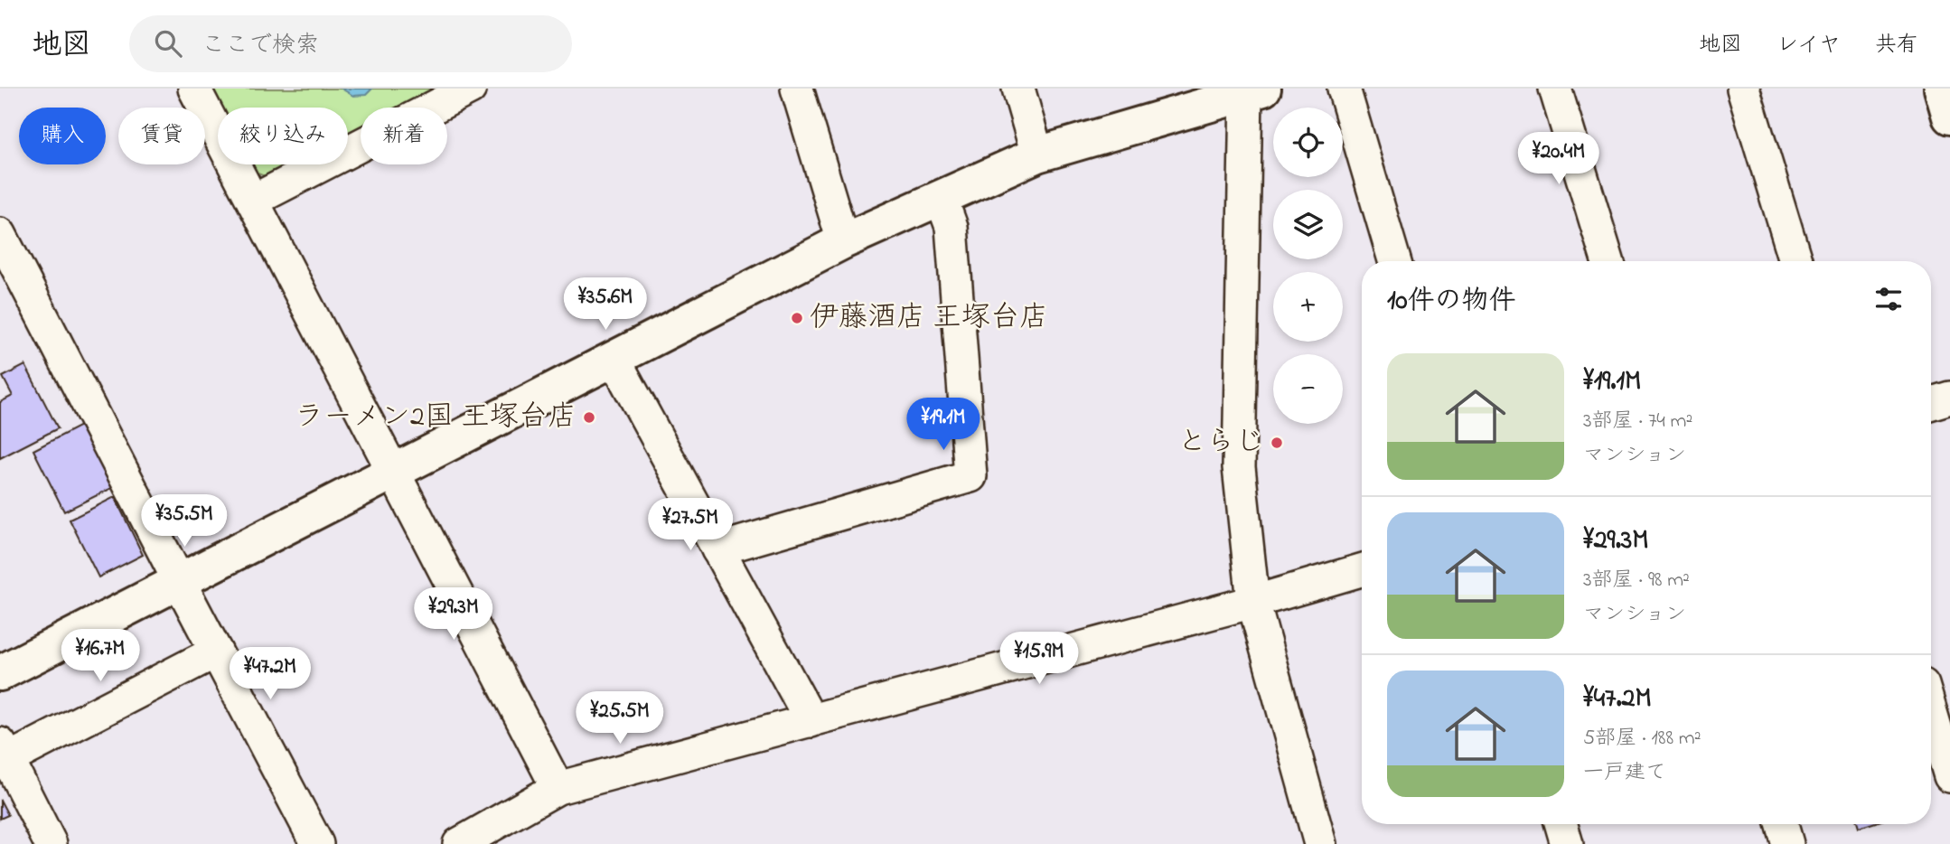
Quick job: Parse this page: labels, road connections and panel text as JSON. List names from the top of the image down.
{
  "places": ["伊藤酒店 王塚台店", "ラーメン2国 王塚台店", "とらじ"],
  "page": {
    "header": "地図",
    "search": "ここで検索",
    "nav": ["地図", "レイヤ", "共有"],
    "map_buttons": ["+", "−"],
    "chip": [
      "購入",
      "賃貸",
      "絞り込み",
      "新着"
    ],
    "price": [
      "¥20.4M",
      "¥35.6M",
      "¥19.1M",
      "¥35.5M",
      "¥27.5M",
      "¥29.3M",
      "¥16.7M",
      "¥15.9M",
      "¥47.2M",
      "¥25.5M"
    ],
    "heading": "10件の物件",
    "list": [
      {
        "name": "¥19.1M",
        "note": "3部屋 · 74 m² · マンション"
      },
      {
        "name": "¥29.3M",
        "note": "3部屋 · 98 m² · マンション"
      },
      {
        "name": "¥47.2M",
        "note": "5部屋 · 188 m² · 一戸建て"
      }
    ]
  }
}
